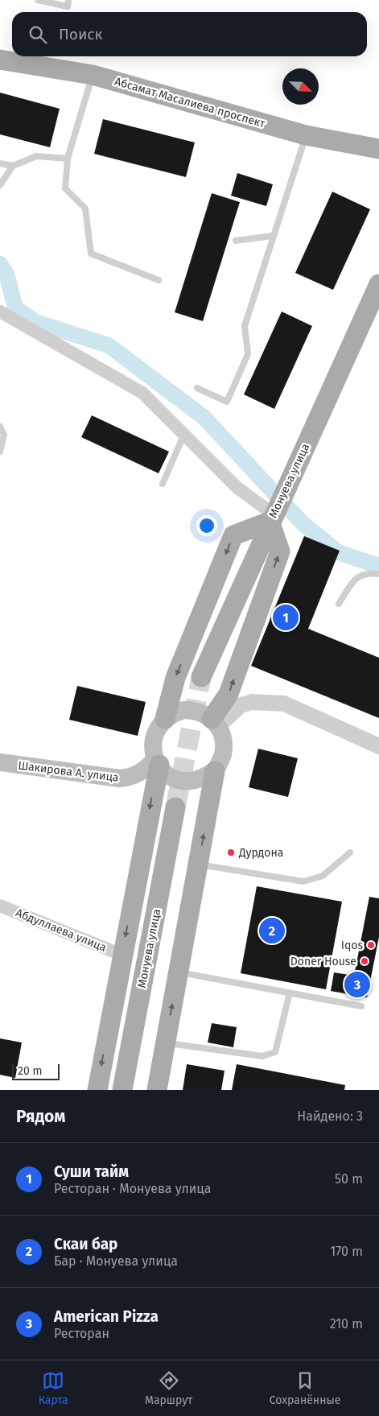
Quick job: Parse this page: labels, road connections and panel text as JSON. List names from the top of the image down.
{
  "streets": {
    "main road": ["Абсамат Масалиева проспект", "Монуева улица", "Шакирова А. улица"],
    "street": ["Абдуллаева улица"]
  },
  "places": ["Дурдона", "Iqos", "Doner House"],
  "scale_bar": "20 m",
  "north": "bottom right",
  "page": {
    "search": "Поиск",
    "pins": ["1", "2", "3"],
    "scale": "20 m",
    "heading": ["Рядом", "Найдено: 3"],
    "list": [
      {
        "mark": "1",
        "name": "Суши тайм",
        "note": "Ресторан · Монуева улица",
        "value": "50 m"
      },
      {
        "mark": "2",
        "name": "Скаи бар",
        "note": "Бар · Монуева улица",
        "value": "170 m"
      },
      {
        "mark": "3",
        "name": "American Pizza",
        "note": "Ресторан",
        "value": "210 m"
      }
    ],
    "nav": ["Карта", "Маршрут", "Сохранённые"]
  }
}
